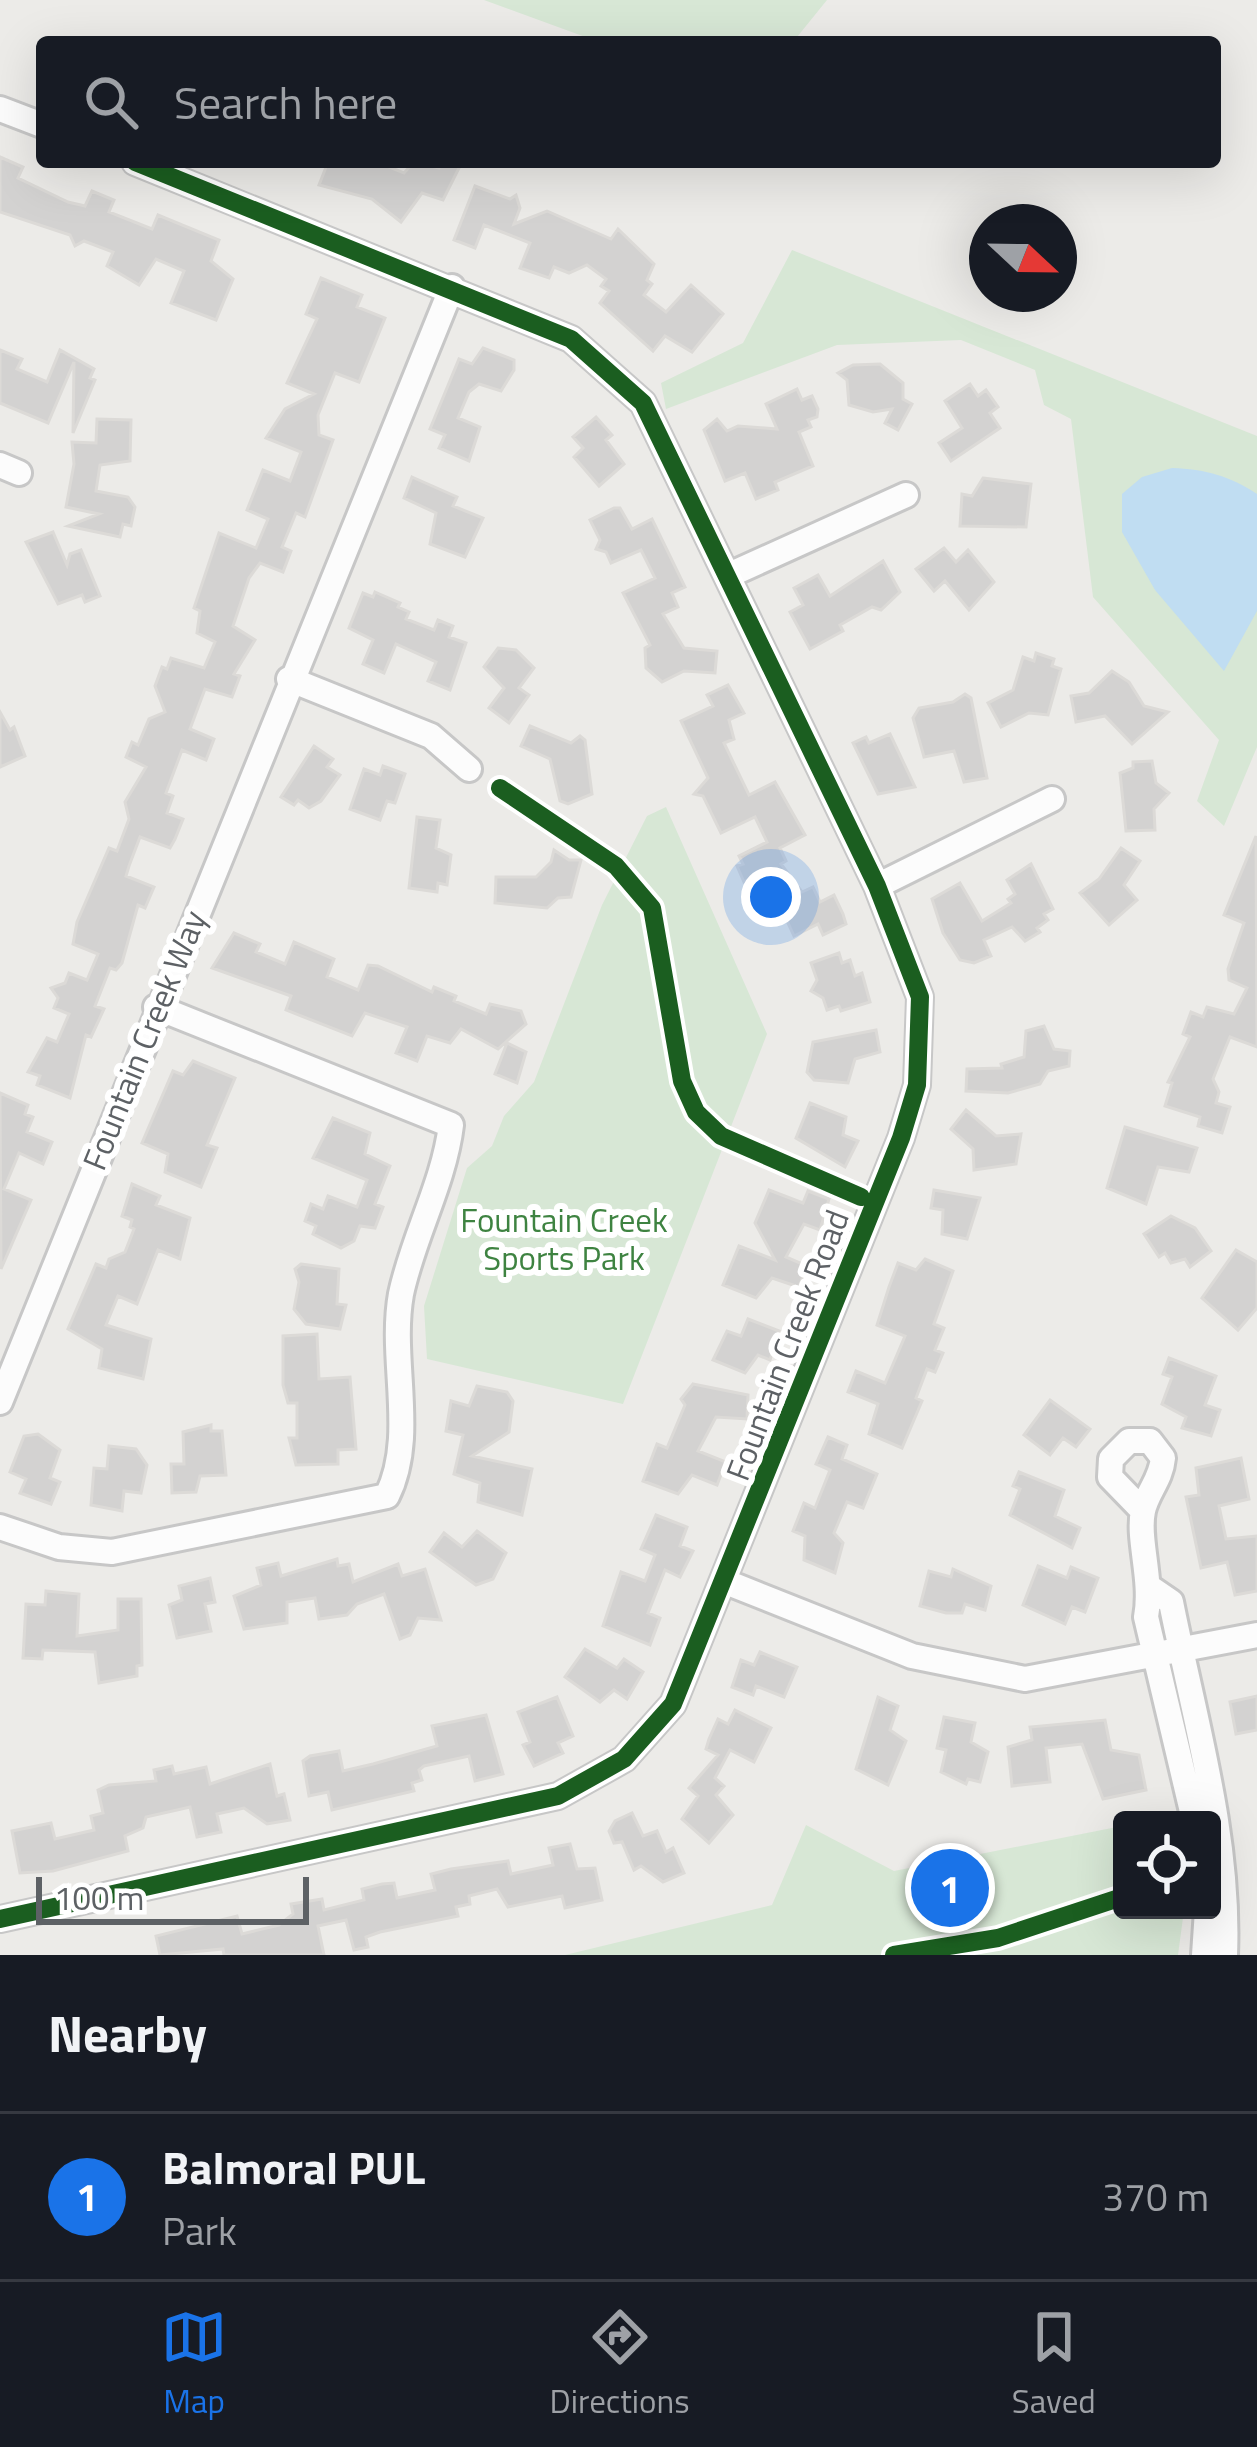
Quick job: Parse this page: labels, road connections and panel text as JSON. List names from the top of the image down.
{
  "streets": {
    "street": ["Fountain Creek Way", "Fountain Creek Road"]
  },
  "crossings": [
    ["Fountain Creek Way", "Fountain Creek Road"]
  ],
  "parks": ["Fountain Creek Sports Park"],
  "scale_bar": "100 m",
  "north": "right",
  "page": {
    "search": "Search here",
    "pins": "1",
    "scale": "100 m",
    "heading": "Nearby",
    "list": [
      {
        "mark": "1",
        "name": "Balmoral PUL",
        "note": "Park",
        "value": "370 m"
      }
    ],
    "nav": ["Map", "Directions", "Saved"]
  }
}
